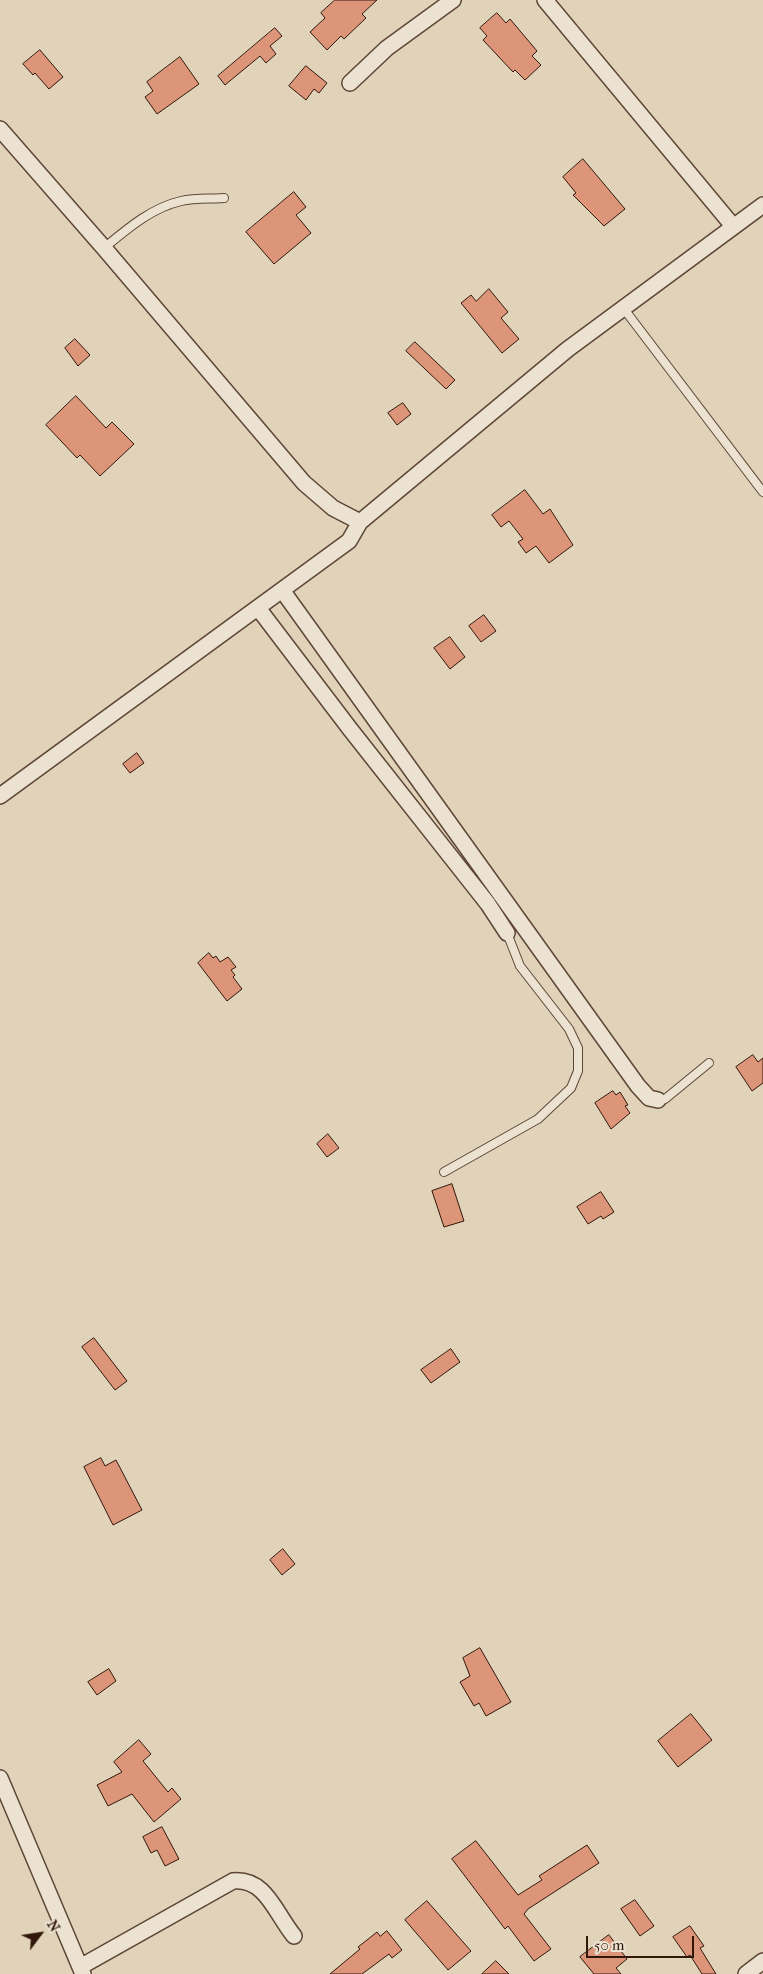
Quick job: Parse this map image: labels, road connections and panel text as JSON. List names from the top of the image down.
{
  "scale_bar": "50 m",
  "north": "top right"
}
